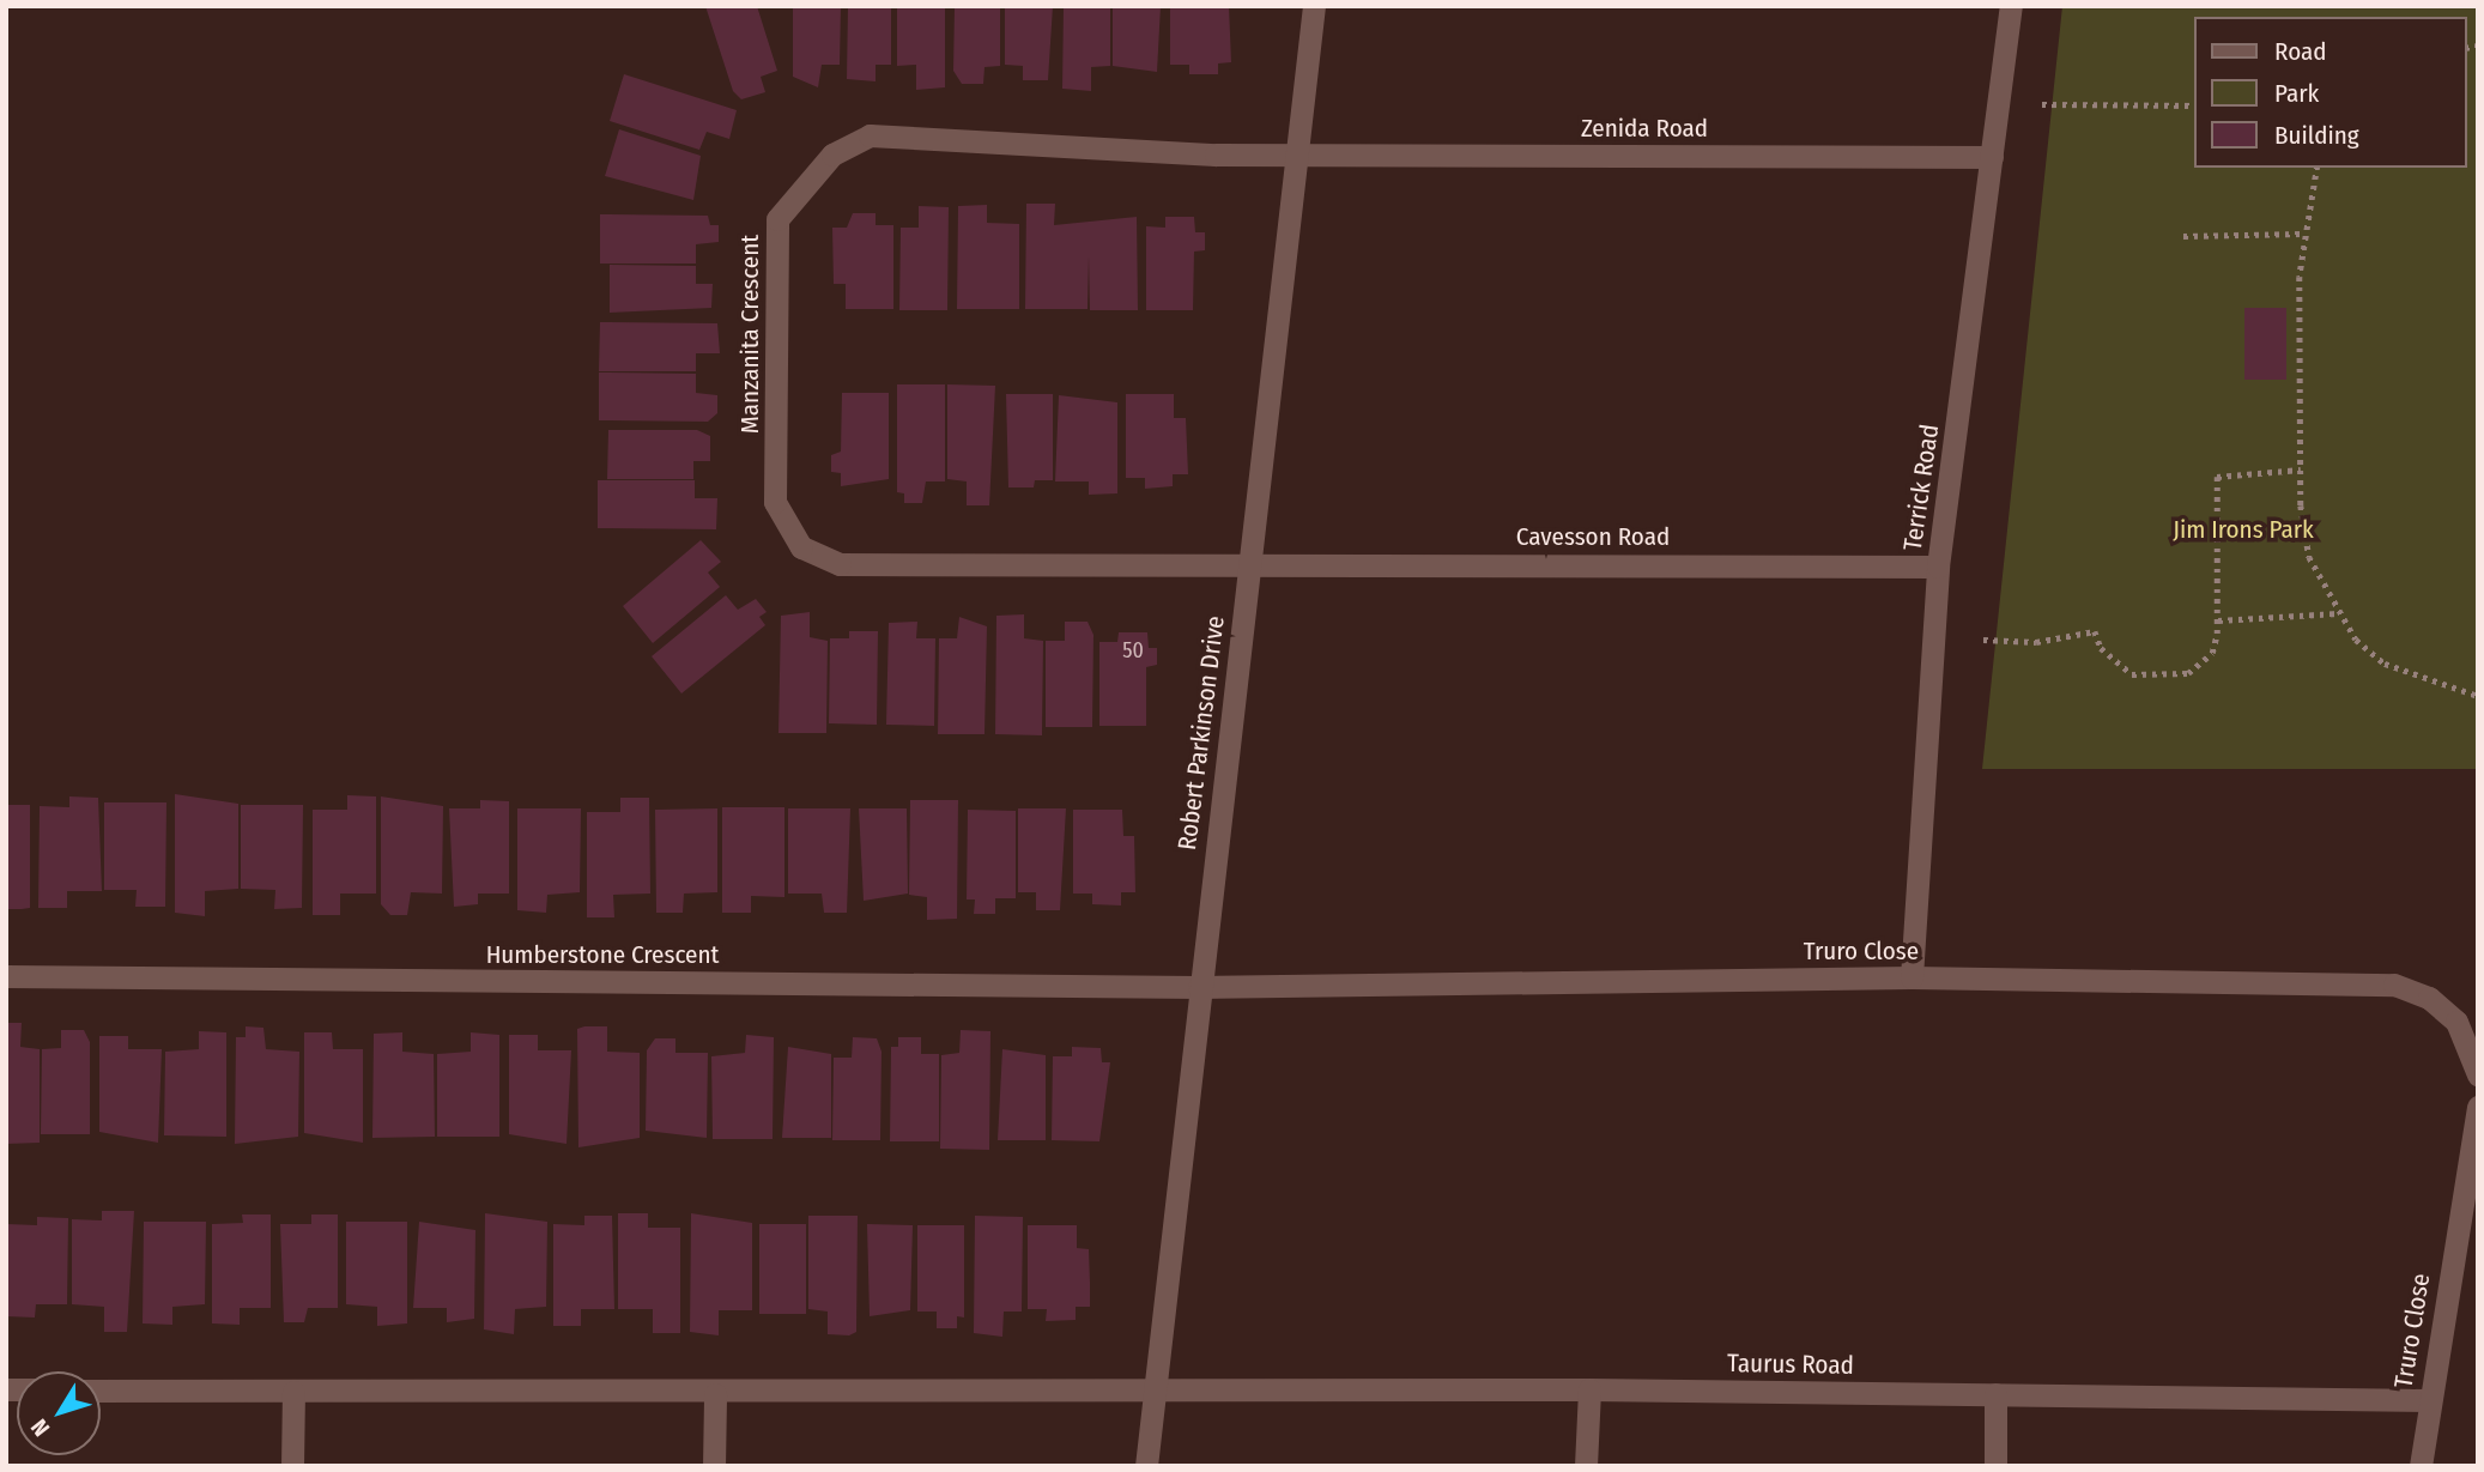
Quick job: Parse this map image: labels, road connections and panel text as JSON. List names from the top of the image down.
{
  "streets": {
    "street": [
      "Zenida Road",
      "Manzanita Crescent",
      "Terrick Road",
      "Cavesson Road",
      "Robert Parkinson Drive",
      "Truro Close",
      "Humberstone Crescent",
      "Taurus Road"
    ]
  },
  "crossings": [
    ["Zenida Road", "Manzanita Crescent"],
    ["Zenida Road", "Terrick Road"],
    ["Zenida Road", "Robert Parkinson Drive"],
    ["Manzanita Crescent", "Cavesson Road"],
    ["Manzanita Crescent", "Robert Parkinson Drive"],
    ["Terrick Road", "Cavesson Road"],
    ["Terrick Road", "Truro Close"],
    ["Cavesson Road", "Robert Parkinson Drive"],
    ["Robert Parkinson Drive", "Truro Close"],
    ["Robert Parkinson Drive", "Humberstone Crescent"],
    ["Robert Parkinson Drive", "Taurus Road"],
    ["Truro Close", "Humberstone Crescent"],
    ["Truro Close", "Taurus Road"]
  ],
  "parks": ["Jim Irons Park"],
  "house_numbers": ["50"],
  "legend": ["Road", "Park", "Building"],
  "north": "bottom left"
}
